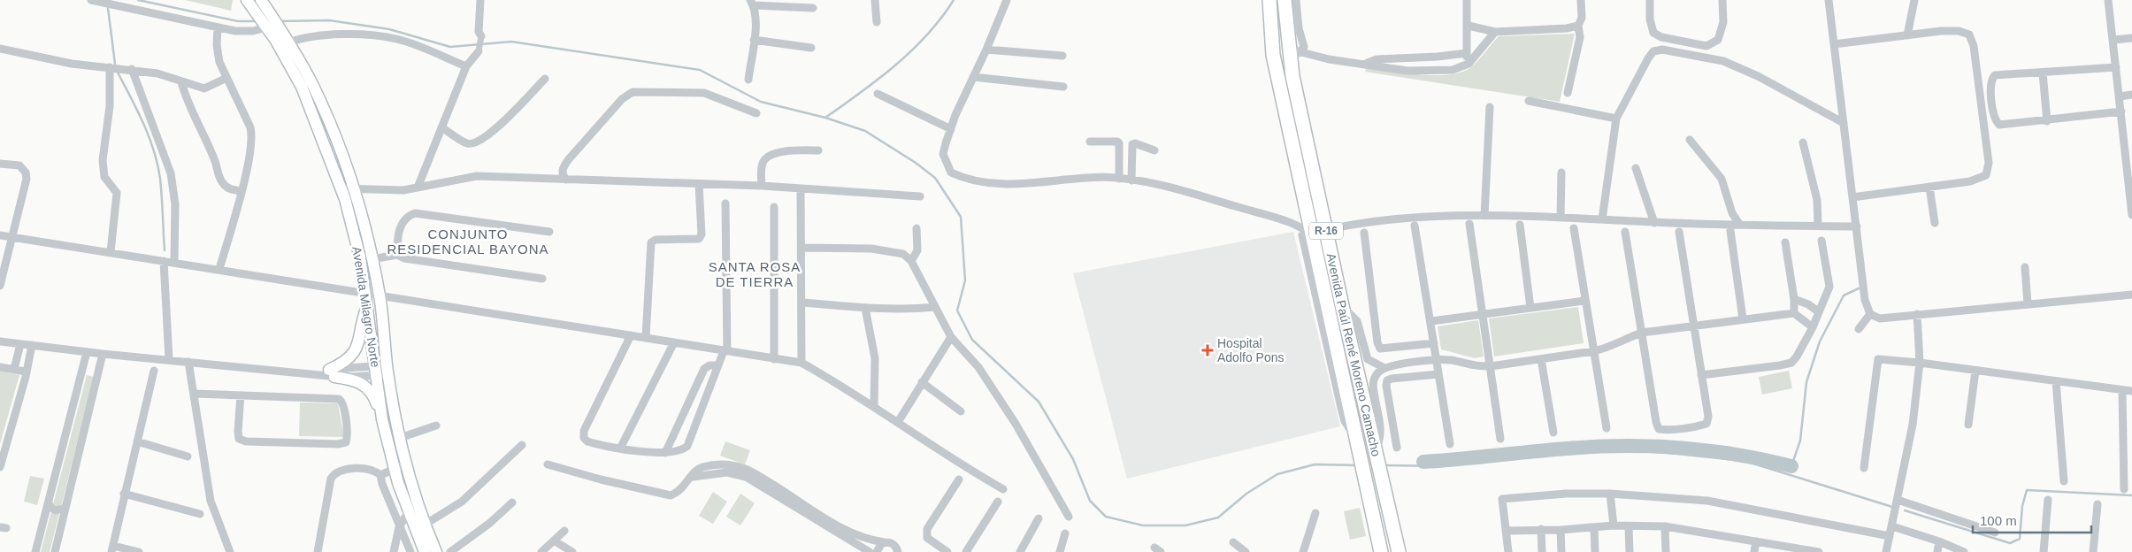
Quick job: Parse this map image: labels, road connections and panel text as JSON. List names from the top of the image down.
{
  "streets": {
    "main road": ["R-16", "Avenida Milagro Norte", "Avenida Paúl René Moreno Camacho"]
  },
  "districts": ["CONJUNTO RESIDENCIAL BAYONA", "SANTA ROSA DE TIERRA"],
  "places": {
    "health": ["Hospital Adolfo Pons"]
  },
  "scale_bar": "100 m"
}
